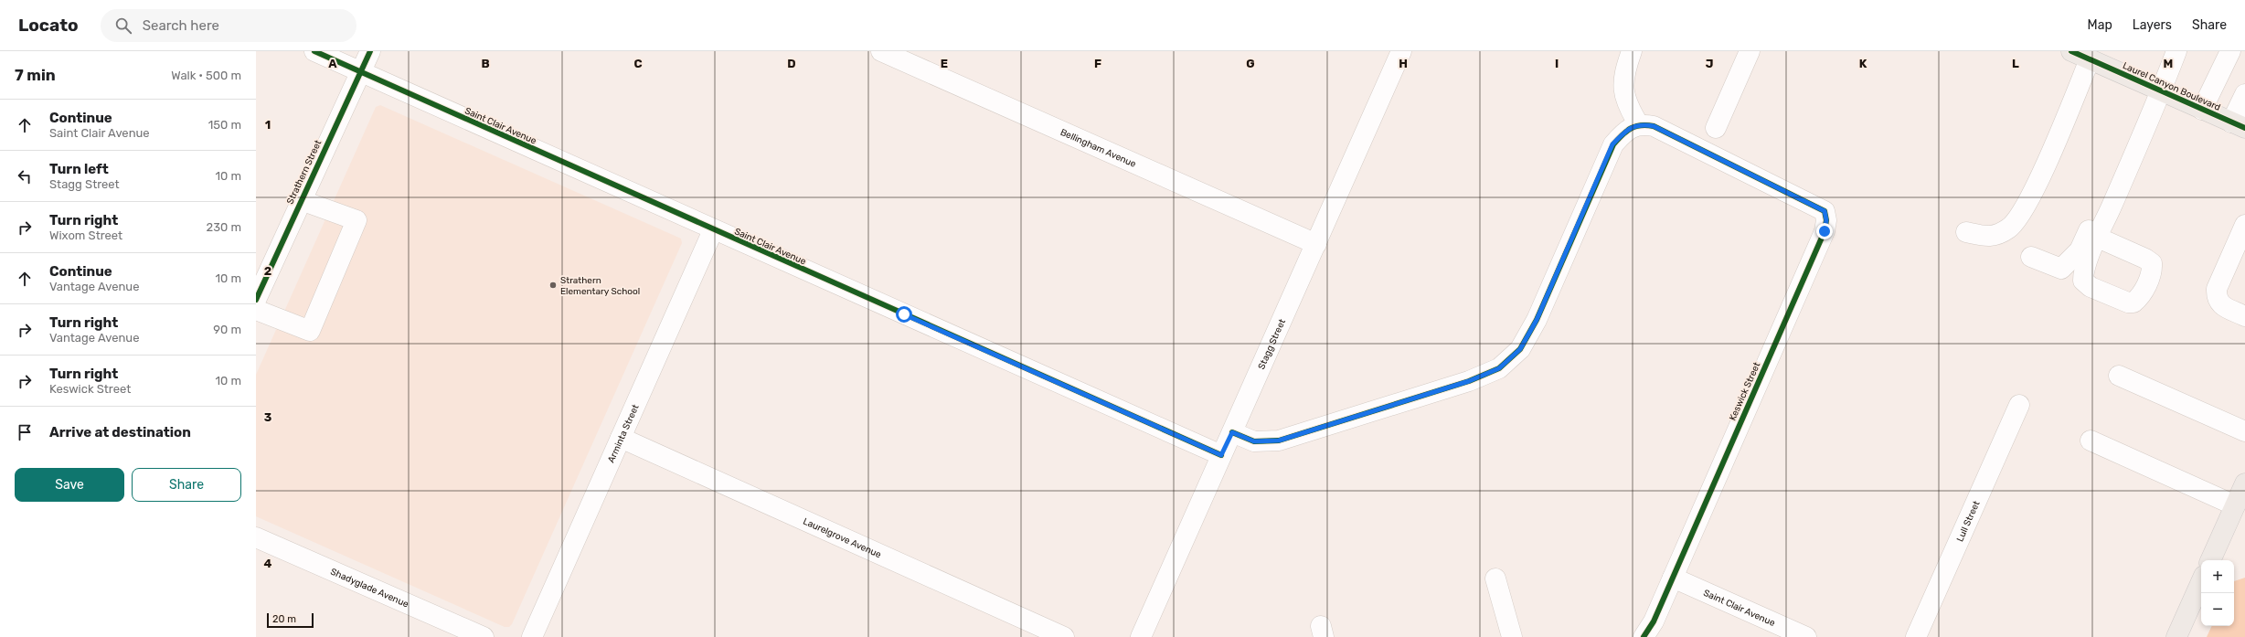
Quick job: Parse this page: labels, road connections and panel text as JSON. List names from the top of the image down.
{
  "streets": {
    "main road": ["Laurel Canyon Boulevard"],
    "street": [
      "Saint Clair Avenue",
      "Bellingham Avenue",
      "Strathern Street",
      "Stagg Street",
      "Keswick Street",
      "Arminta Street",
      "Lull Street",
      "Laurelgrove Avenue",
      "Shadyglade Avenue"
    ]
  },
  "crossings": [
    ["Saint Clair Avenue", "Strathern Street"],
    ["Saint Clair Avenue", "Stagg Street"],
    ["Saint Clair Avenue", "Keswick Street"],
    ["Saint Clair Avenue", "Arminta Street"],
    ["Bellingham Avenue", "Stagg Street"],
    ["Arminta Street", "Laurelgrove Avenue"]
  ],
  "places": ["Strathern Elementary School"],
  "scale_bar": "20 m",
  "page": {
    "header": "Locato",
    "search": "Search here",
    "nav": ["Map", "Layers", "Share"],
    "heading": ["7 min", "Walk · 500 m"],
    "list": [
      ["Continue", "Saint Clair Avenue", "150 m"],
      ["Turn left", "Stagg Street", "10 m"],
      ["Turn right", "Wixom Street", "230 m"],
      ["Continue", "Vantage Avenue", "10 m"],
      ["Turn right", "Vantage Avenue", "90 m"],
      ["Turn right", "Keswick Street", "10 m"],
      "Arrive at destination"
    ],
    "buttons": ["Save", "Share"],
    "map_buttons": ["+", "−"],
    "scale": "20 m"
  },
  "grid": {
    "columns": [
      "A",
      "B",
      "C",
      "D",
      "E",
      "F",
      "G",
      "H",
      "I",
      "J",
      "K",
      "L",
      "M"
    ],
    "rows": [
      "1",
      "2",
      "3",
      "4"
    ]
  }
}
